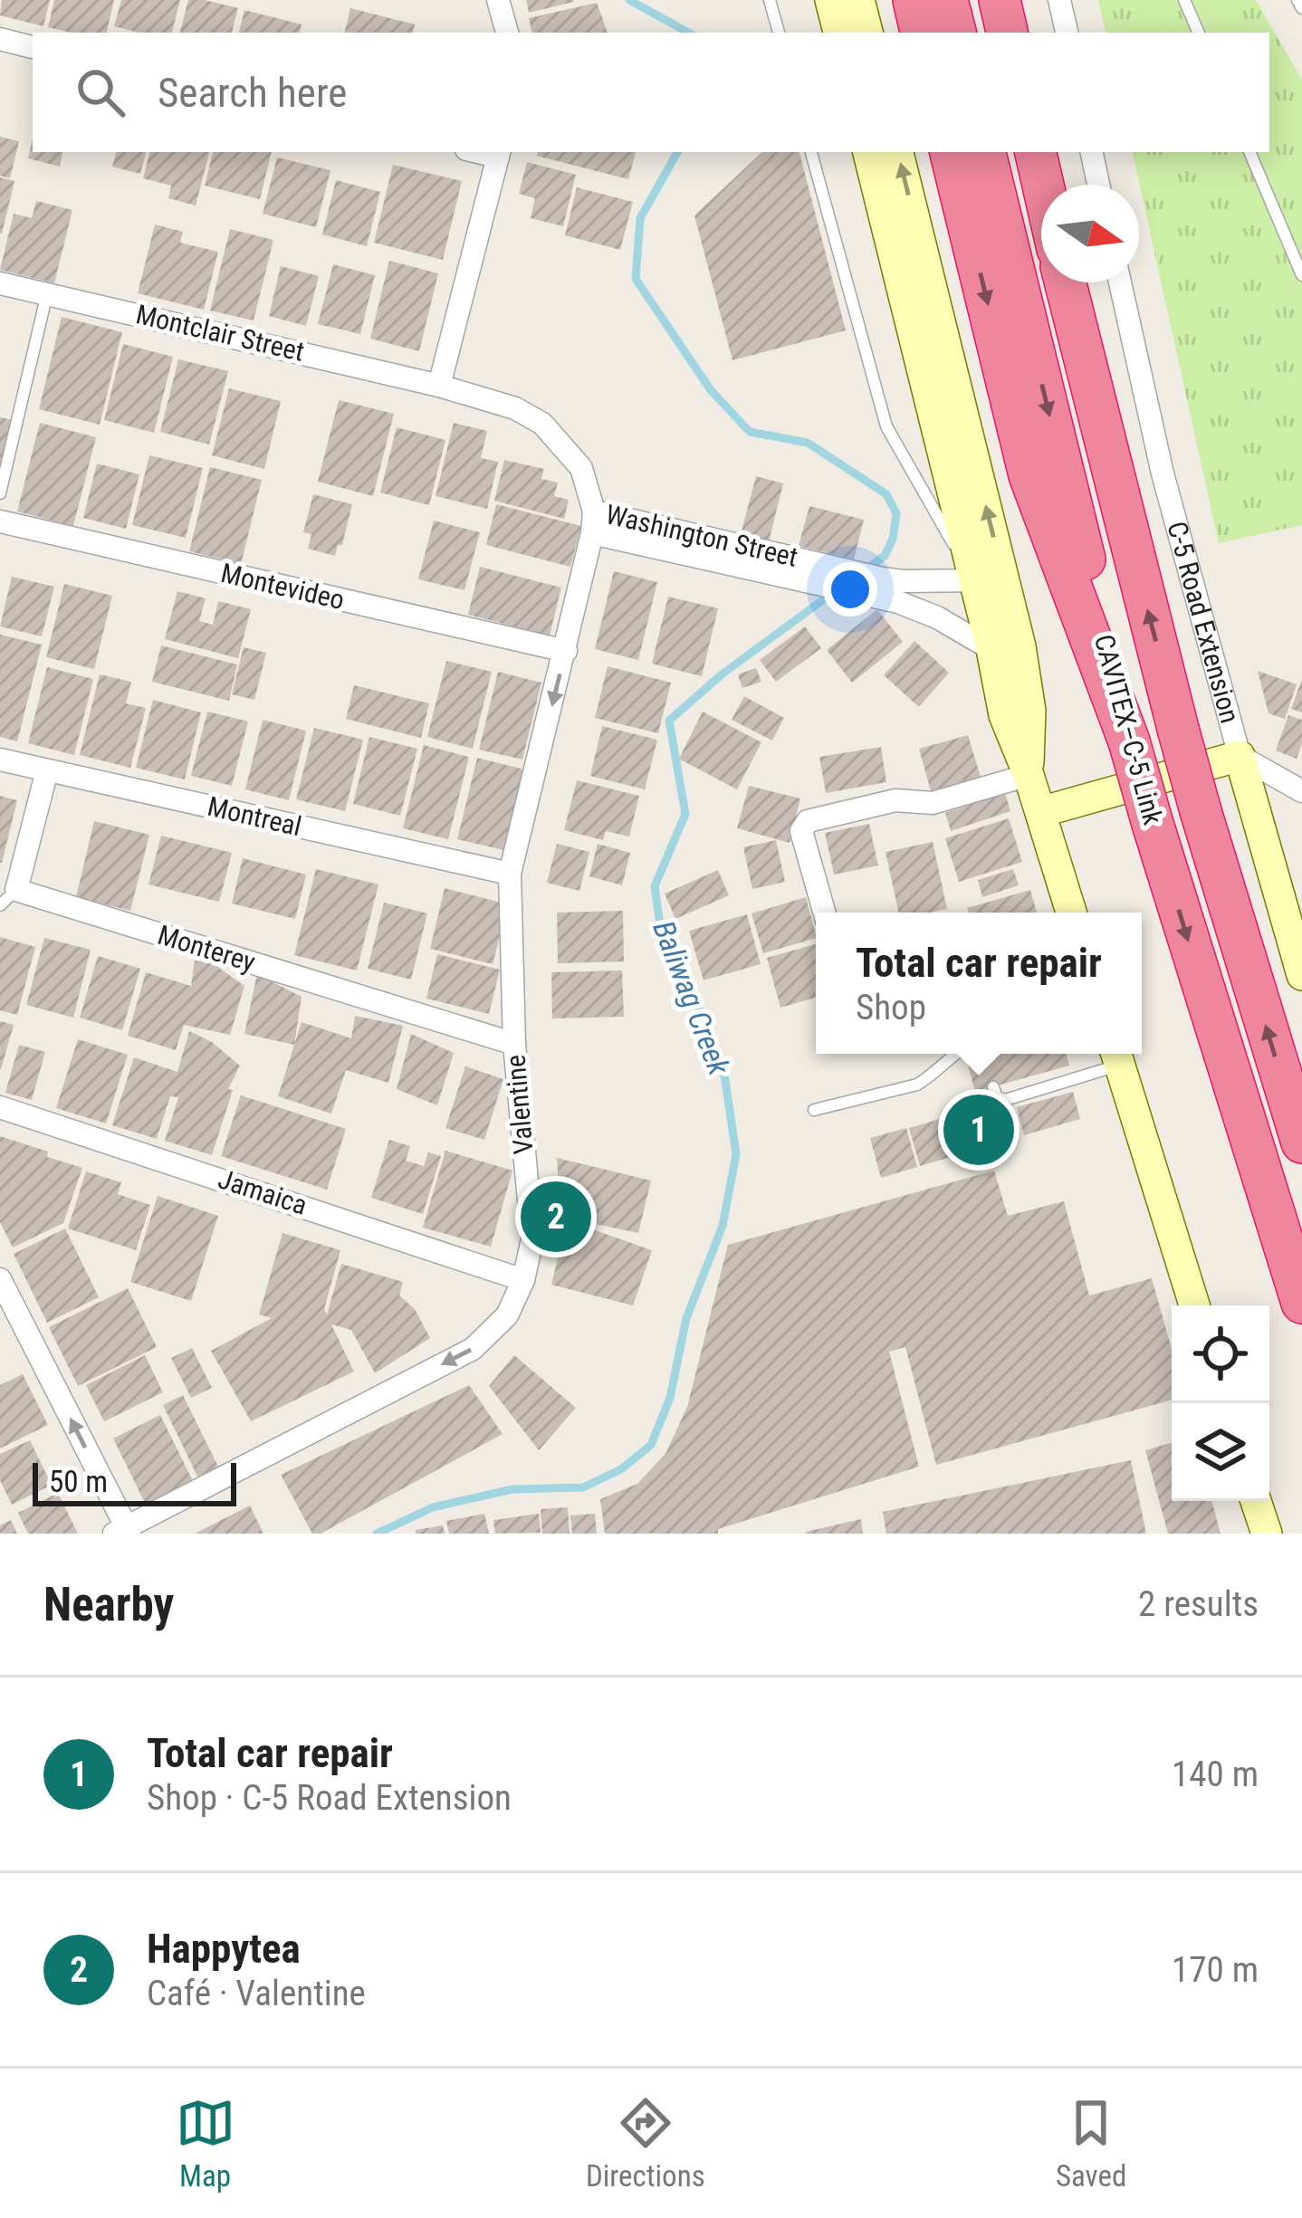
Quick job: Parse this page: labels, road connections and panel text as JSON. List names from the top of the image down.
{
  "streets": {
    "highway": ["CAVITEX–C-5 Link"],
    "main road": ["C-5 Road Extension"],
    "street": [
      "Montclair Street",
      "Washington Street",
      "Montevideo",
      "Montreal",
      "Monterey",
      "Valentine",
      "Jamaica"
    ]
  },
  "crossings": [
    ["Montclair Street", "Washington Street"],
    ["Washington Street", "Valentine"],
    ["Montevideo", "Valentine"],
    ["Montreal", "Monterey"],
    ["Montreal", "Valentine"],
    ["Monterey", "Valentine"],
    ["Valentine", "Jamaica"]
  ],
  "one_way": ["Valentine"],
  "water": ["Baliwag Creek"],
  "scale_bar": "50 m",
  "north": "right",
  "page": {
    "search": "Search here",
    "popup": ["Total car repair", "Shop"],
    "pins": ["1", "2"],
    "scale": "50 m",
    "heading": ["Nearby", "2 results"],
    "list": [
      {
        "mark": "1",
        "name": "Total car repair",
        "note": "Shop · C-5 Road Extension",
        "value": "140 m"
      },
      {
        "mark": "2",
        "name": "Happytea",
        "note": "Café · Valentine",
        "value": "170 m"
      }
    ],
    "nav": ["Map", "Directions", "Saved"]
  }
}
